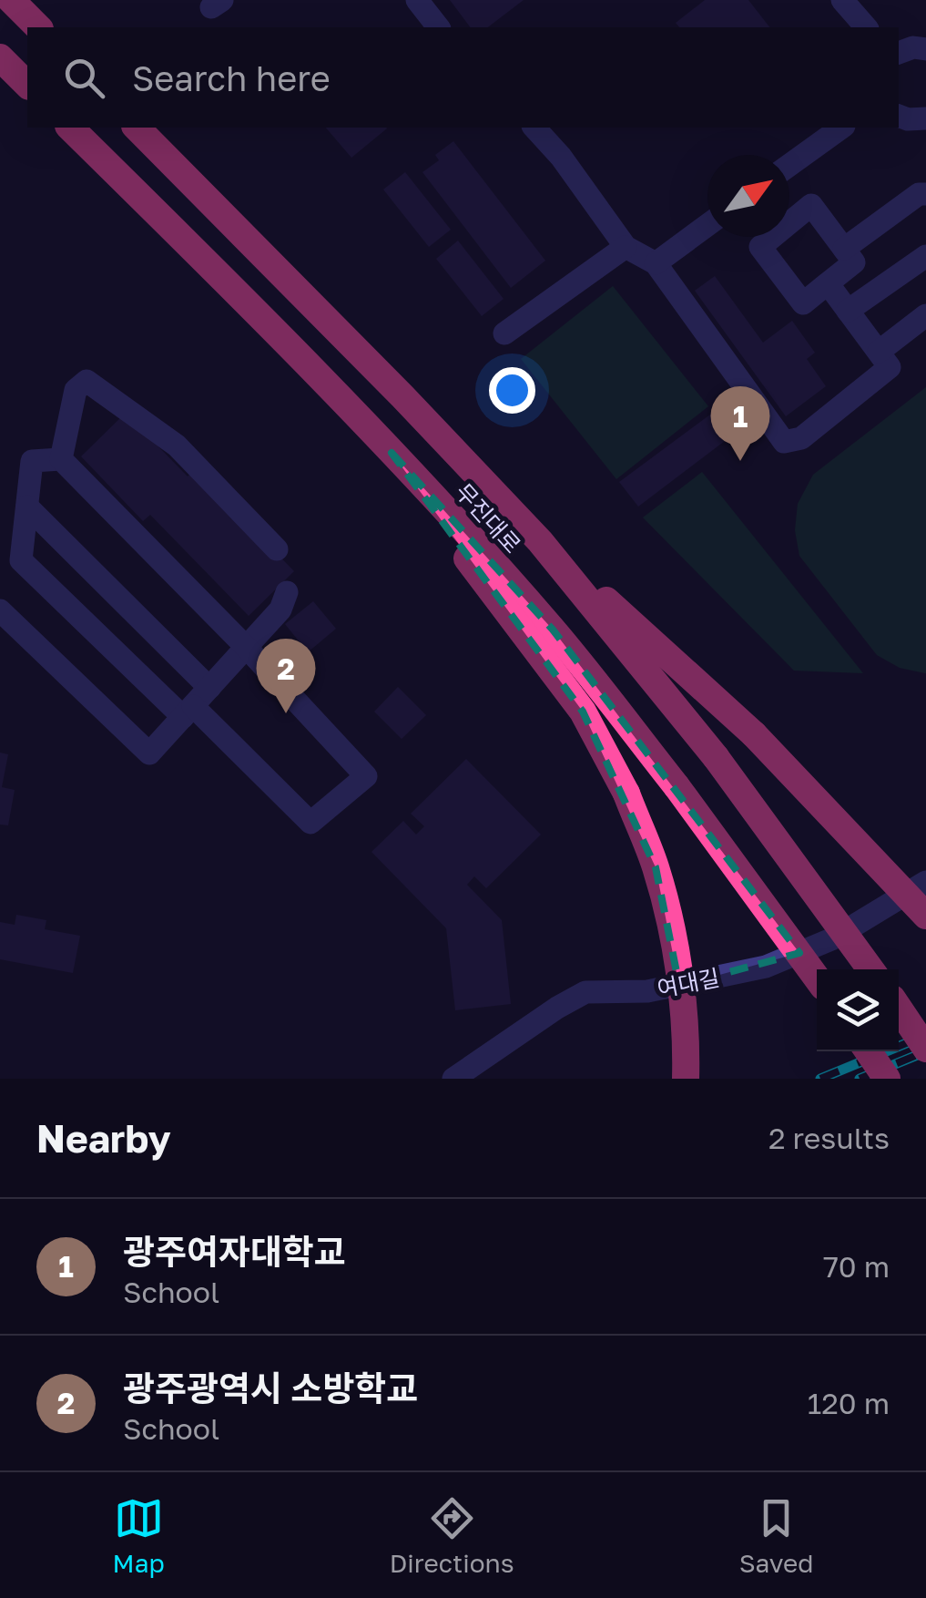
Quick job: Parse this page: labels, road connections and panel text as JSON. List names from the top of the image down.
{
  "streets": {
    "highway": ["무진대로"],
    "street": ["여대길"]
  },
  "north": "top right",
  "page": {
    "search": "Search here",
    "pins": ["1", "2"],
    "heading": ["Nearby", "2 results"],
    "list": [
      {
        "mark": "1",
        "name": "광주여자대학교",
        "note": "School",
        "value": "70 m"
      },
      {
        "mark": "2",
        "name": "광주광역시 소방학교",
        "note": "School",
        "value": "120 m"
      }
    ],
    "nav": ["Map", "Directions", "Saved"]
  }
}
